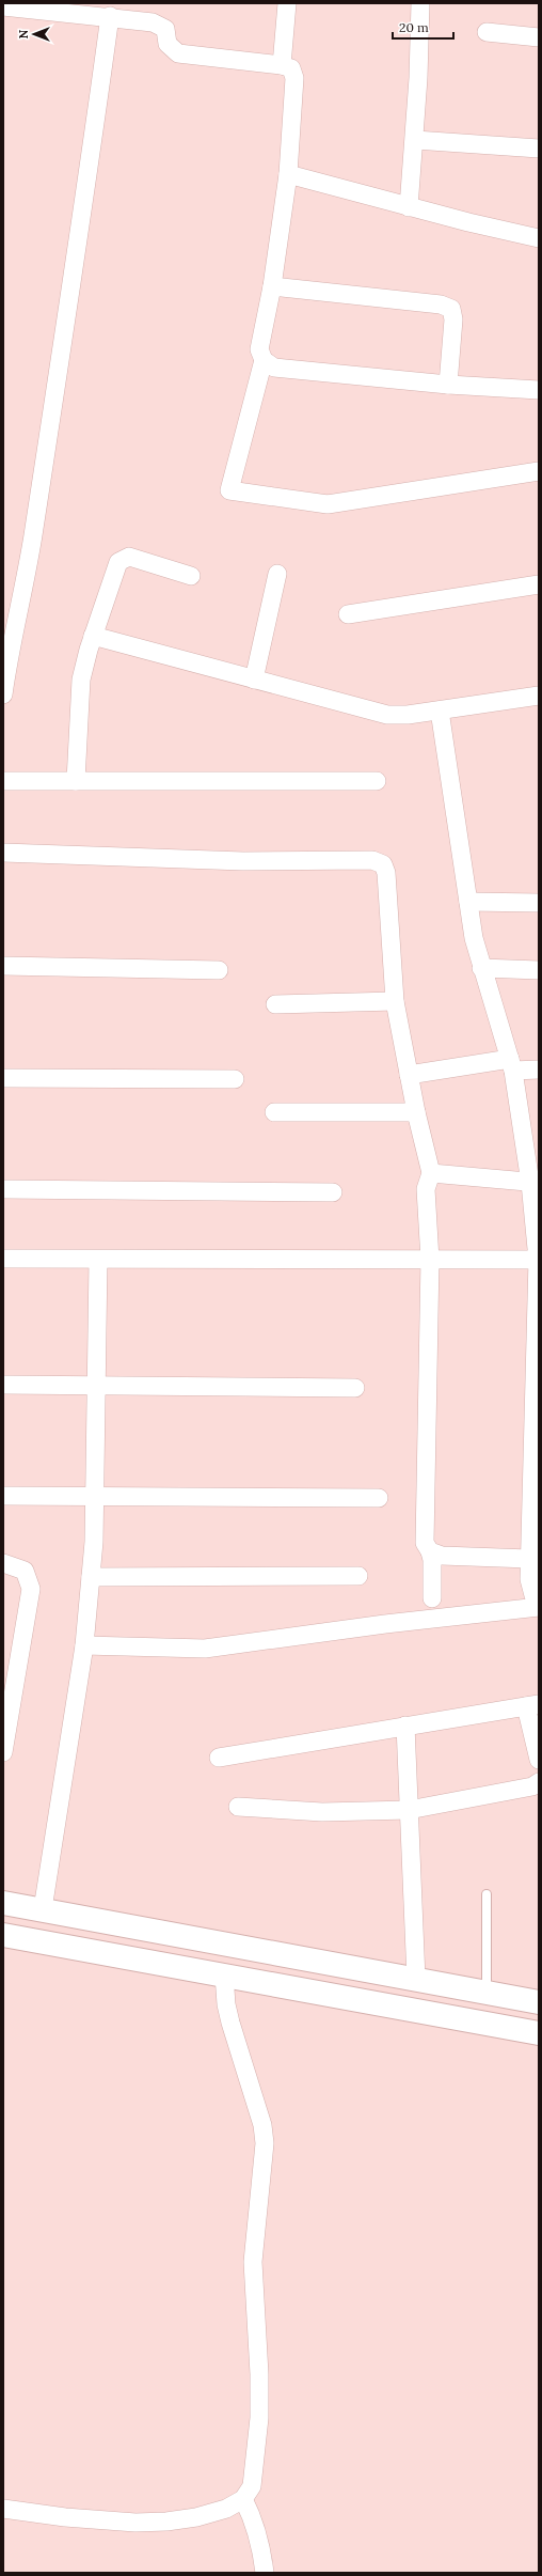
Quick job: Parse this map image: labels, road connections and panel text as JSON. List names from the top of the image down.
{
  "scale_bar": "20 m",
  "north": "left"
}
